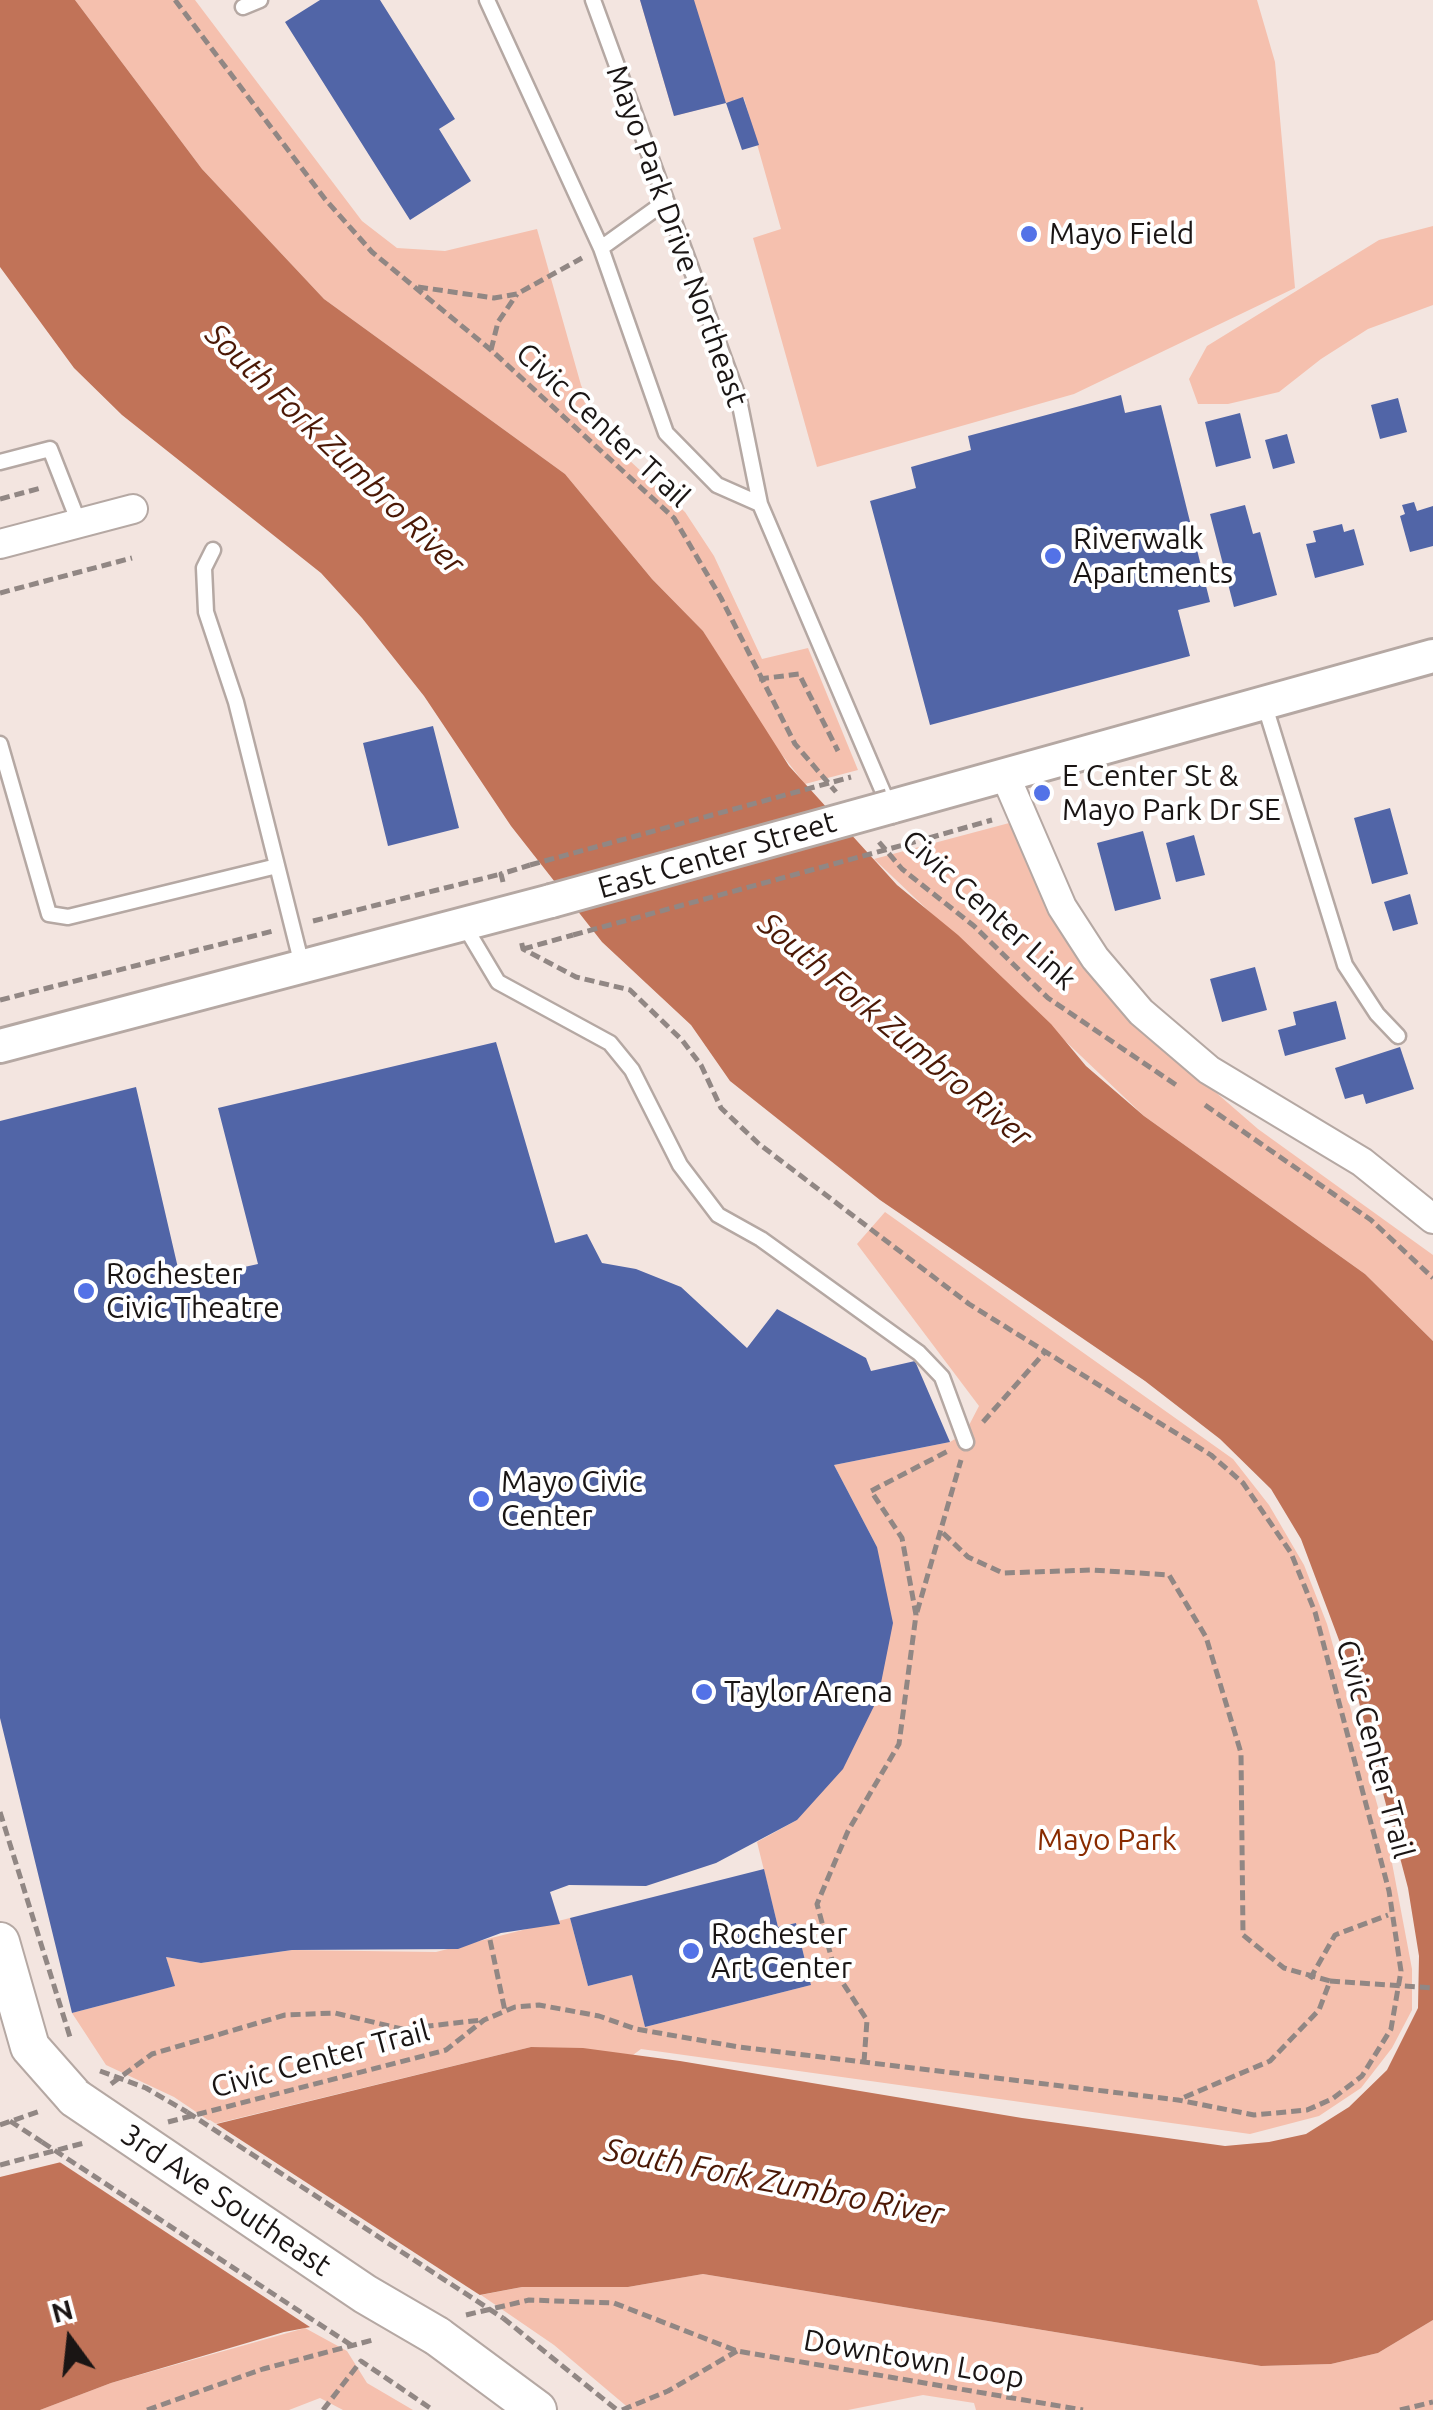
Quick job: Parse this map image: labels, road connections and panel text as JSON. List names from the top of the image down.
{
  "streets": {
    "main road": ["3rd Ave Southeast"],
    "street": ["East Center Street"],
    "lane": ["Mayo Park Drive Northeast"],
    "path": ["Civic Center Trail", "Civic Center Link", "Downtown Loop"]
  },
  "crossings": [
    ["Mayo Park Drive Northeast", "East Center Street"]
  ],
  "water": ["South Fork Zumbro River"],
  "parks": ["Mayo Park"],
  "places": [
    "Mayo Field",
    "Riverwalk Apartments",
    "E Center St & Mayo Park Dr SE",
    "Rochester Civic Theatre",
    "Mayo Civic Center",
    "Taylor Arena",
    "Rochester Art Center"
  ],
  "north": "top"
}
